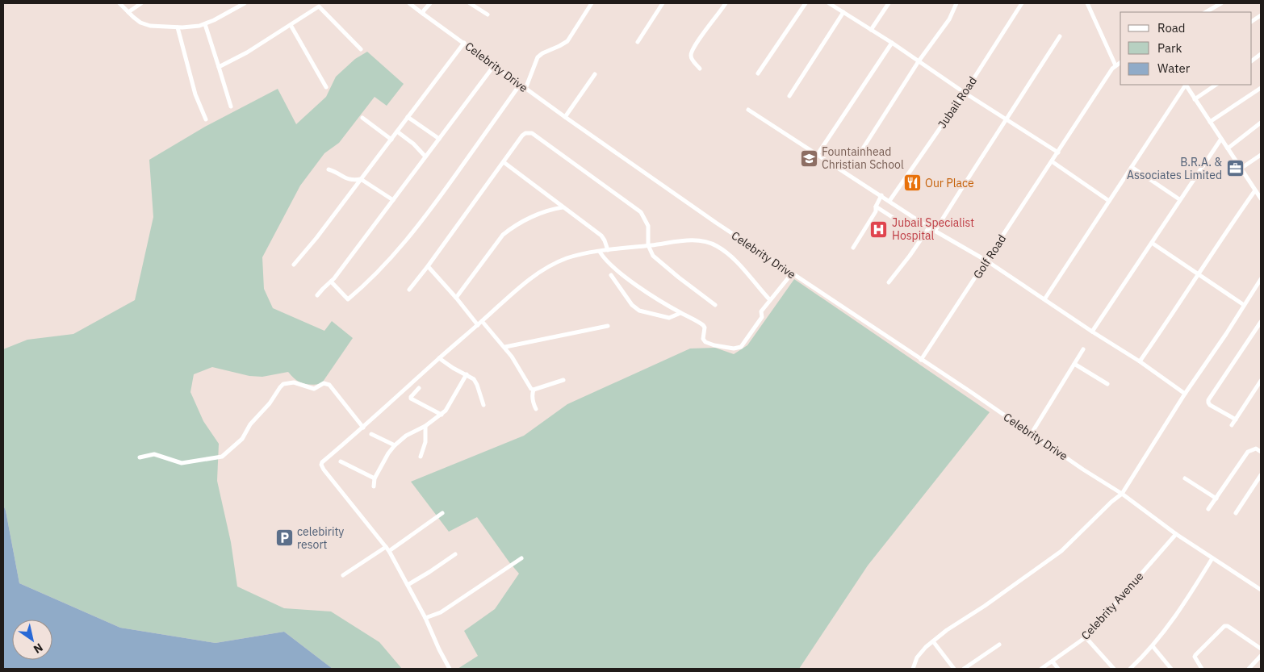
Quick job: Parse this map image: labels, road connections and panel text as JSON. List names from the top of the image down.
{
  "streets": {
    "street": [
      "Celebrity Drive",
      "Jubail Road",
      "Golf Road",
      "Celebrity Avenue"
    ]
  },
  "crossings": [
    ["Celebrity Drive", "Golf Road"],
    ["Celebrity Drive", "Celebrity Avenue"]
  ],
  "places": {
    "school or university": ["Fountainhead Christian School"],
    "office": ["B.R.A. & Associates Limited"],
    "restaurant": ["Our Place"],
    "hospital": ["Jubail Specialist Hospital"],
    "parking": ["celebirity resort"]
  },
  "legend": ["Road", "Park", "Water"],
  "north": "bottom right"
}
